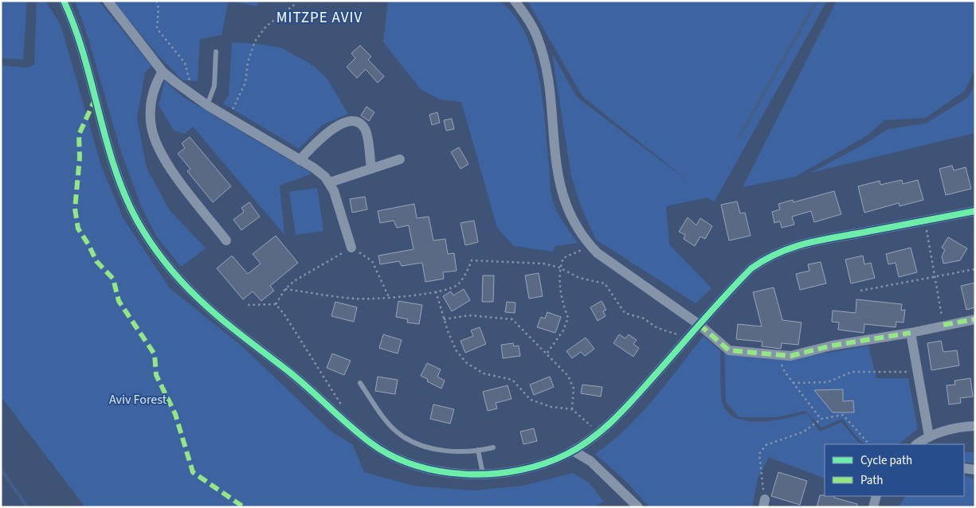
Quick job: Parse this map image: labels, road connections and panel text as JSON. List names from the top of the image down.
{
  "districts": ["MITZPE AVIV"],
  "parks": ["Aviv Forest"],
  "legend": ["Cycle path", "Path"]
}
